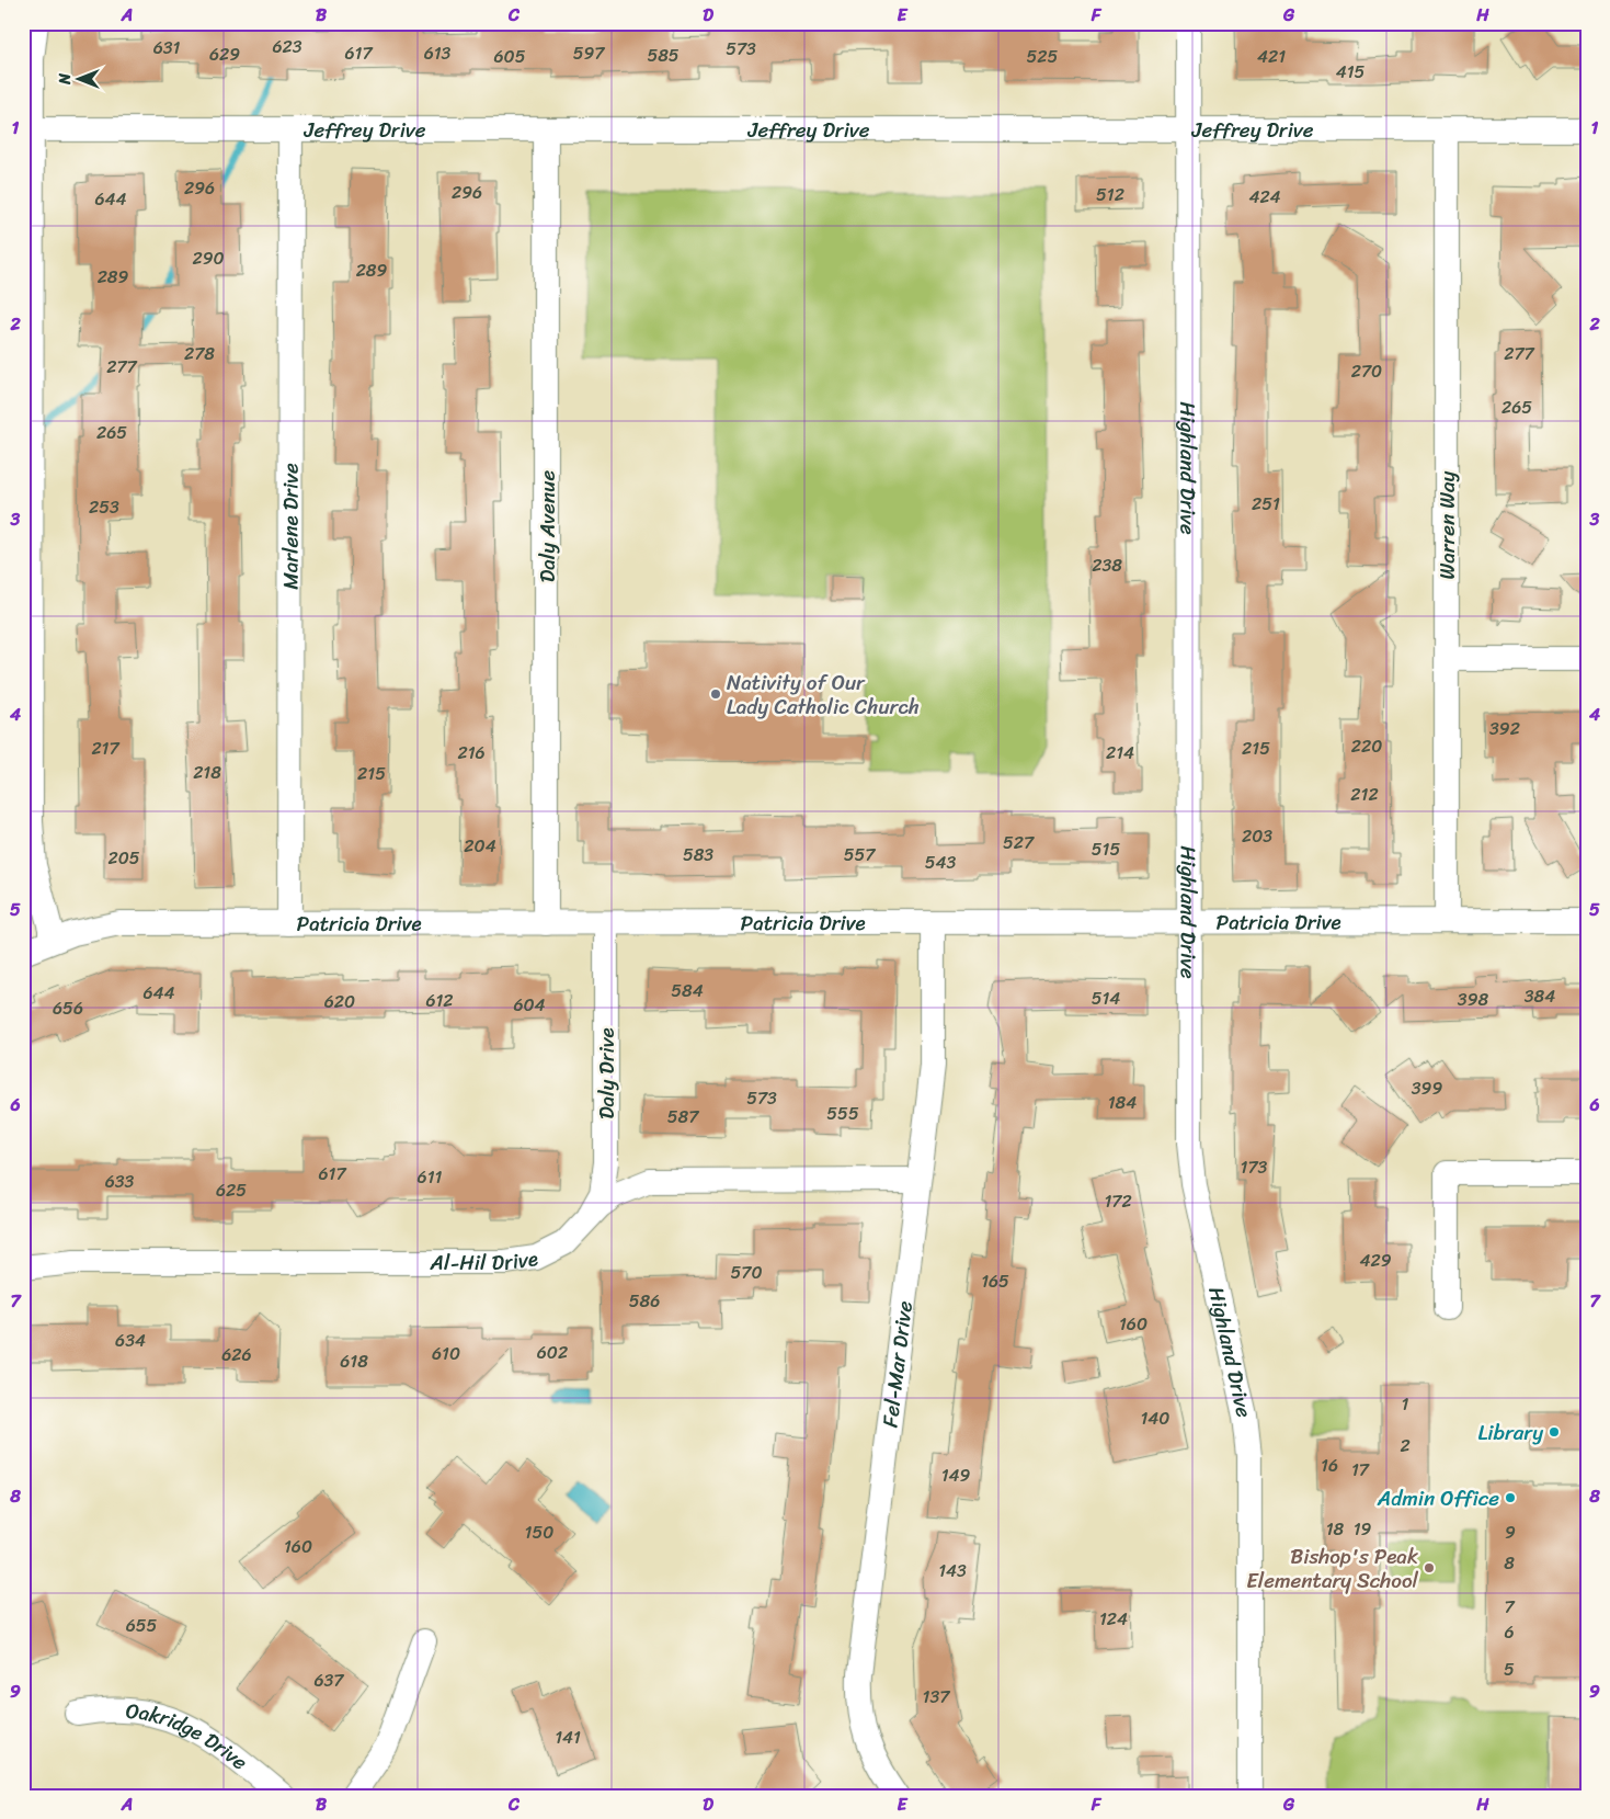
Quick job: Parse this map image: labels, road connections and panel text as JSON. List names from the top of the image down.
{
  "streets": {
    "street": [
      "Jeffrey Drive",
      "Highland Drive",
      "Warren Way",
      "Marlene Drive",
      "Daly Avenue",
      "Patricia Drive",
      "Daly Drive",
      "Al-Hil Drive",
      "Fel-Mar Drive",
      "Oakridge Drive"
    ]
  },
  "crossings": [
    ["Jeffrey Drive", "Highland Drive"],
    ["Jeffrey Drive", "Warren Way"],
    ["Jeffrey Drive", "Marlene Drive"],
    ["Jeffrey Drive", "Daly Avenue"],
    ["Highland Drive", "Patricia Drive"],
    ["Warren Way", "Patricia Drive"],
    ["Marlene Drive", "Patricia Drive"],
    ["Daly Avenue", "Patricia Drive"],
    ["Patricia Drive", "Daly Drive"],
    ["Patricia Drive", "Fel-Mar Drive"],
    ["Daly Drive", "Al-Hil Drive"],
    ["Al-Hil Drive", "Fel-Mar Drive"]
  ],
  "places": [
    "Nativity of Our Lady Catholic Church",
    "Library",
    "Admin Office",
    "Bishop's Peak Elementary School"
  ],
  "house_numbers": [
    "623",
    "631",
    "573",
    "617",
    "613",
    "597",
    "629",
    "585",
    "605",
    "525",
    "421",
    "415",
    "296",
    "296",
    "512",
    "424",
    "644",
    "290",
    "289",
    "289",
    "278",
    "277",
    "277",
    "270",
    "265",
    "265",
    "251",
    "253",
    "238",
    "392",
    "220",
    "217",
    "215",
    "216",
    "214",
    "218",
    "215",
    "212",
    "203",
    "527",
    "204",
    "515",
    "583",
    "557",
    "205",
    "543",
    "584",
    "644",
    "384",
    "514",
    "398",
    "612",
    "620",
    "604",
    "656",
    "399",
    "573",
    "184",
    "555",
    "587",
    "173",
    "617",
    "611",
    "633",
    "625",
    "172",
    "429",
    "570",
    "165",
    "586",
    "160",
    "634",
    "602",
    "610",
    "626",
    "618",
    "1",
    "140",
    "2",
    "16",
    "17",
    "149",
    "18",
    "19",
    "150",
    "9",
    "160",
    "8",
    "143",
    "7",
    "124",
    "655",
    "6",
    "5",
    "637",
    "137",
    "141"
  ],
  "north": "left",
  "grid": {
    "columns": [
      "A",
      "B",
      "C",
      "D",
      "E",
      "F",
      "G",
      "H"
    ],
    "rows": [
      "1",
      "2",
      "3",
      "4",
      "5",
      "6",
      "7",
      "8",
      "9"
    ]
  }
}
